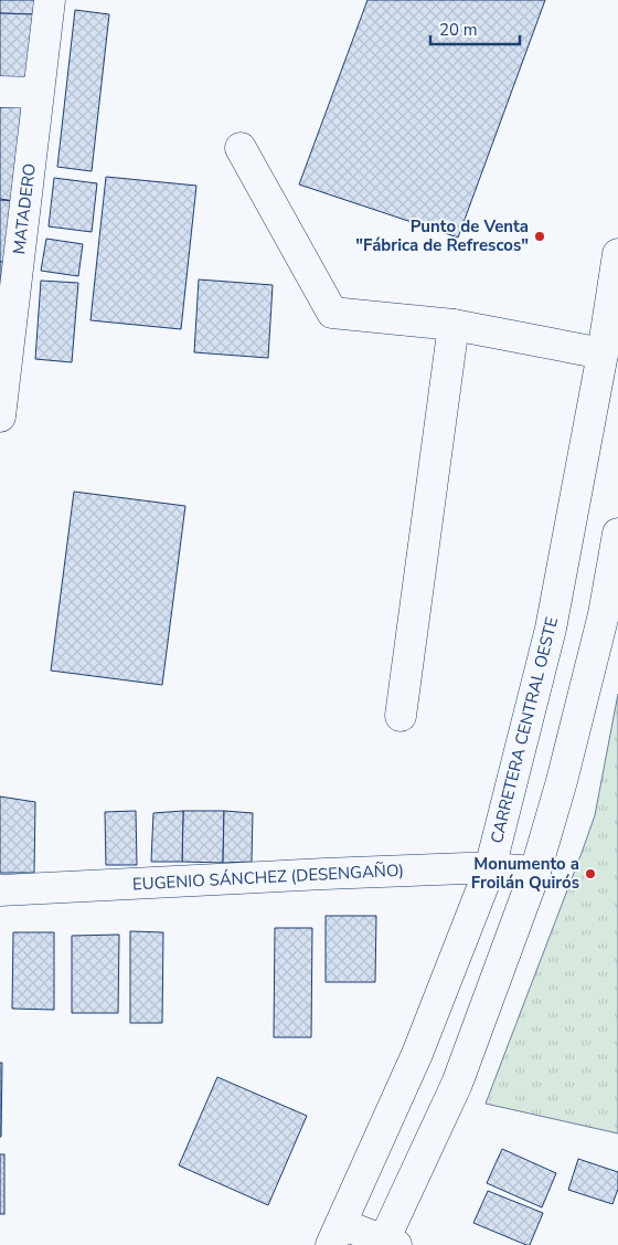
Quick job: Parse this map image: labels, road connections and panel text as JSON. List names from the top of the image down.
{
  "streets": {
    "main road": ["MATADERO", "CARRETERA CENTRAL OESTE", "EUGENIO SÁNCHEZ (DESENGAÑO)"]
  },
  "crossings": [
    ["CARRETERA CENTRAL OESTE", "EUGENIO SÁNCHEZ (DESENGAÑO)"]
  ],
  "places": ["Punto de Venta \"Fábrica de Refrescos\"", "Monumento a Froilán Quirós"],
  "scale_bar": "20 m"
}
